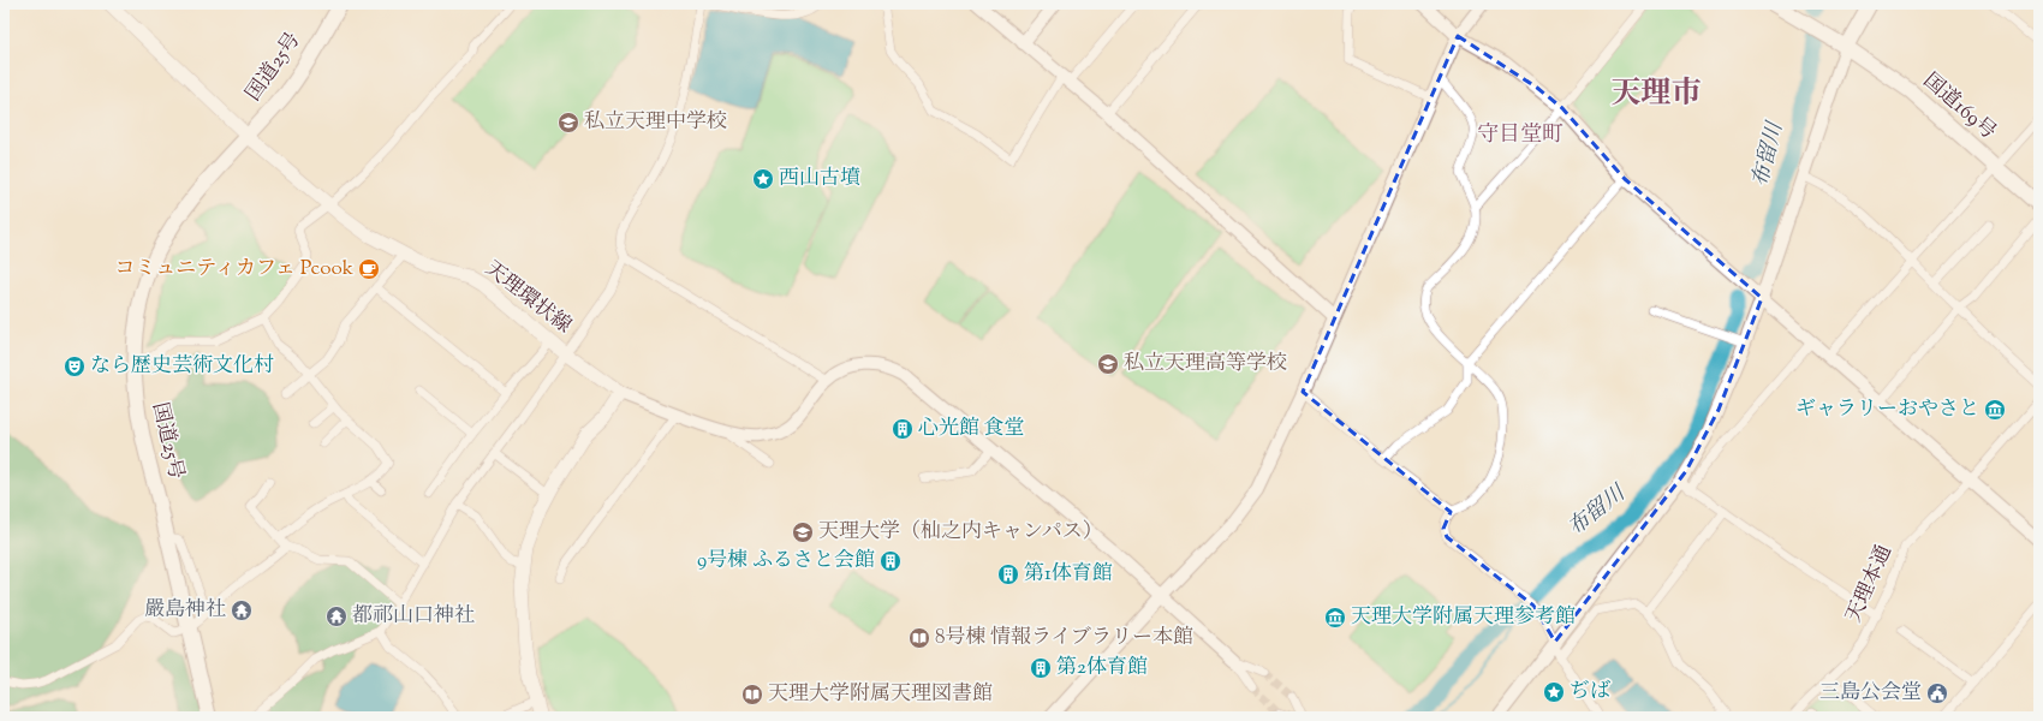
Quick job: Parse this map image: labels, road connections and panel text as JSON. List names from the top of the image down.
{
  "streets": {
    "highway": ["国道25号", "国道169号"],
    "main road": ["天理環状線"],
    "street": ["天理本通"]
  },
  "crossings": [
    ["国道25号", "天理環状線"]
  ],
  "districts": ["天理市", "守目堂町"],
  "water": ["布留川"],
  "places": {
    "school or university": ["私立天理中学校", "私立天理高等学校", "天理大学（杣之内キャンパス）"],
    "place": ["西山古墳", "ぢば"],
    "cafe": ["コミュニティカフェ Pcook"],
    "theatre": ["なら歴史芸術文化村"],
    "museum": ["ギャラリーおやさと", "天理大学附属天理参考館"],
    "building": [
      "心光館 食堂",
      "9号棟 ふるさと会館",
      "第1体育館",
      "第2体育館"
    ],
    "temple": ["嚴島神社", "都祁山口神社"],
    "library": ["8号棟 情報ライブラリー本館", "天理大学附属天理図書館"],
    "public building": ["三島公会堂"]
  }
}
